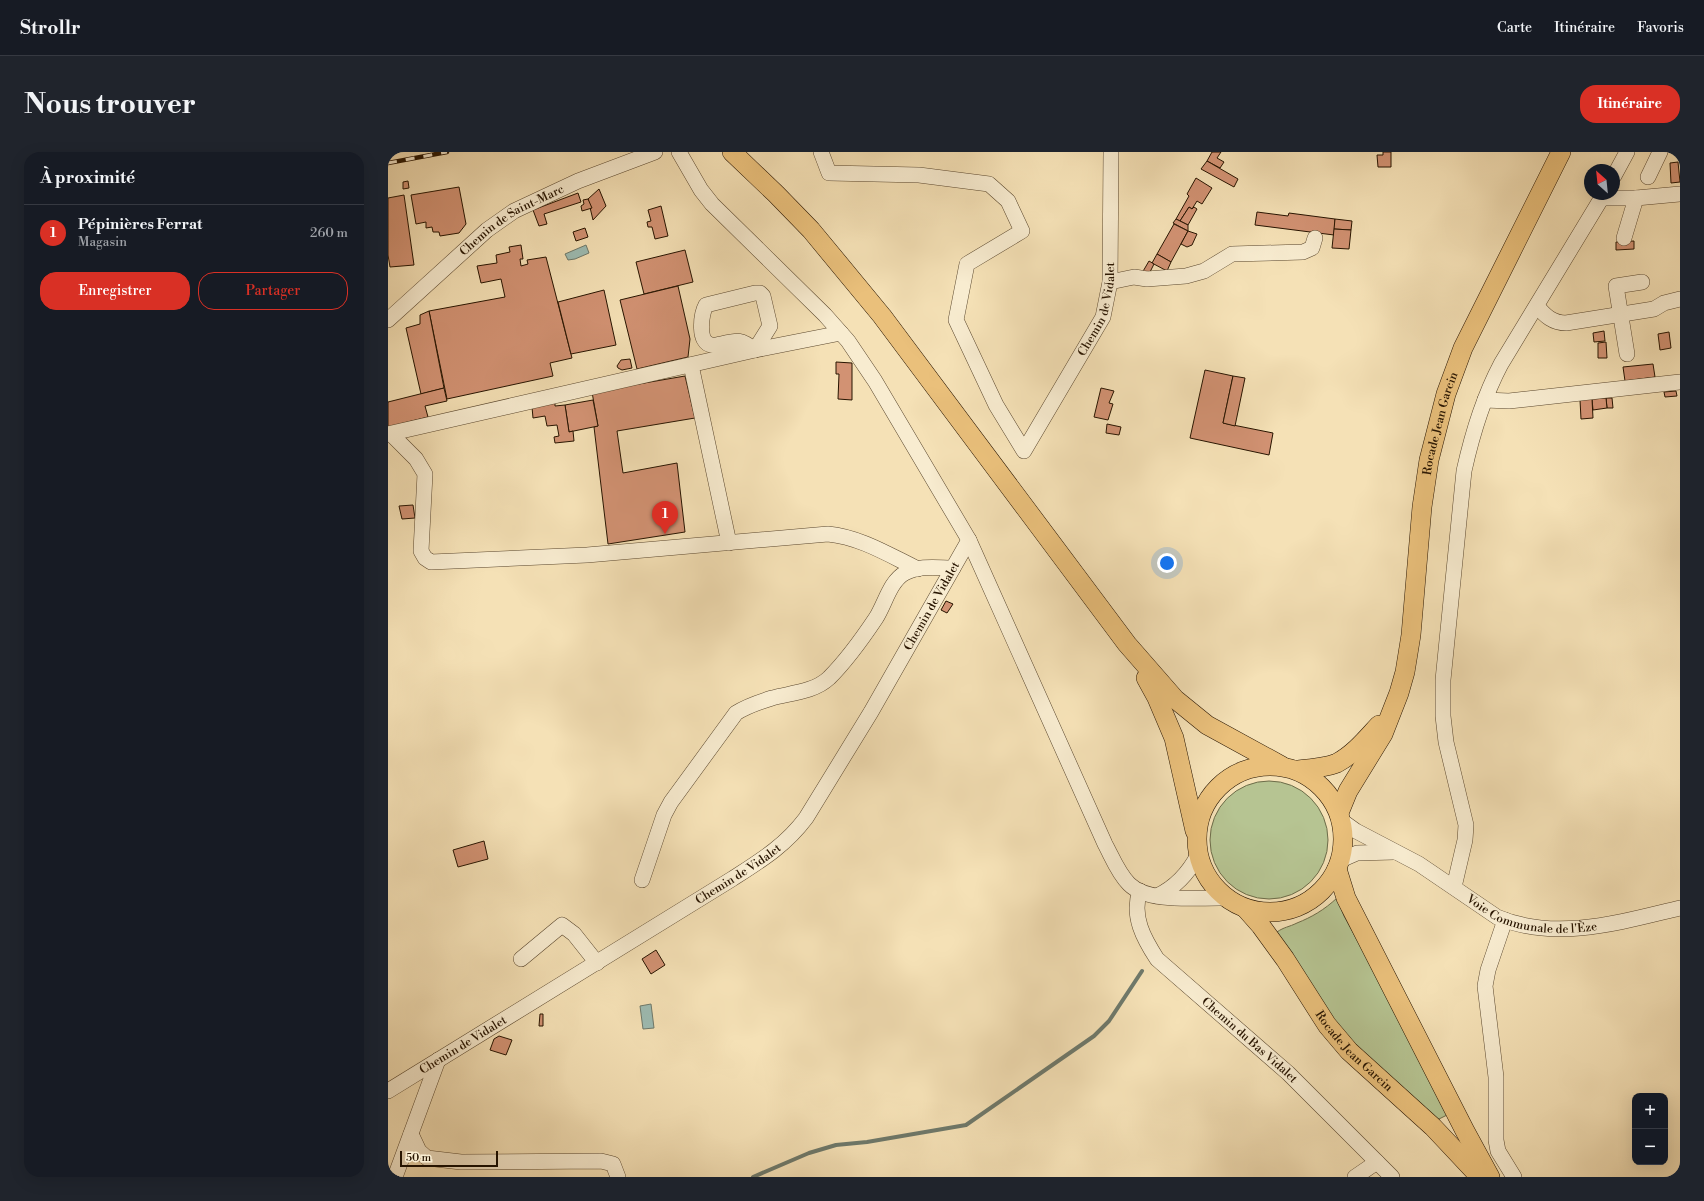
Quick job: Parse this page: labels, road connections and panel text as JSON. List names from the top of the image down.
{
  "streets": {
    "main road": ["Rocade Jean Garcin"],
    "street": [
      "Chemin de Saint-Marc",
      "Chemin de Vidalet",
      "Voie Communale de l'Èze",
      "Chemin du Bas Vidalet"
    ]
  },
  "crossings": [
    ["Rocade Jean Garcin", "Voie Communale de l'Èze"]
  ],
  "scale_bar": "50 m",
  "north": "top left",
  "page": {
    "header": "Strollr",
    "nav": ["Carte", "Itinéraire", "Favoris"],
    "buttons": [
      "Itinéraire",
      ["Enregistrer", "Partager"]
    ],
    "title": "Nous trouver",
    "heading": "À proximité",
    "list": [
      {
        "mark": "1",
        "name": "Pépinières Ferrat",
        "note": "Magasin",
        "value": "260 m"
      }
    ],
    "pins": "1",
    "map_buttons": ["+", "−"],
    "scale": "50 m"
  }
}
